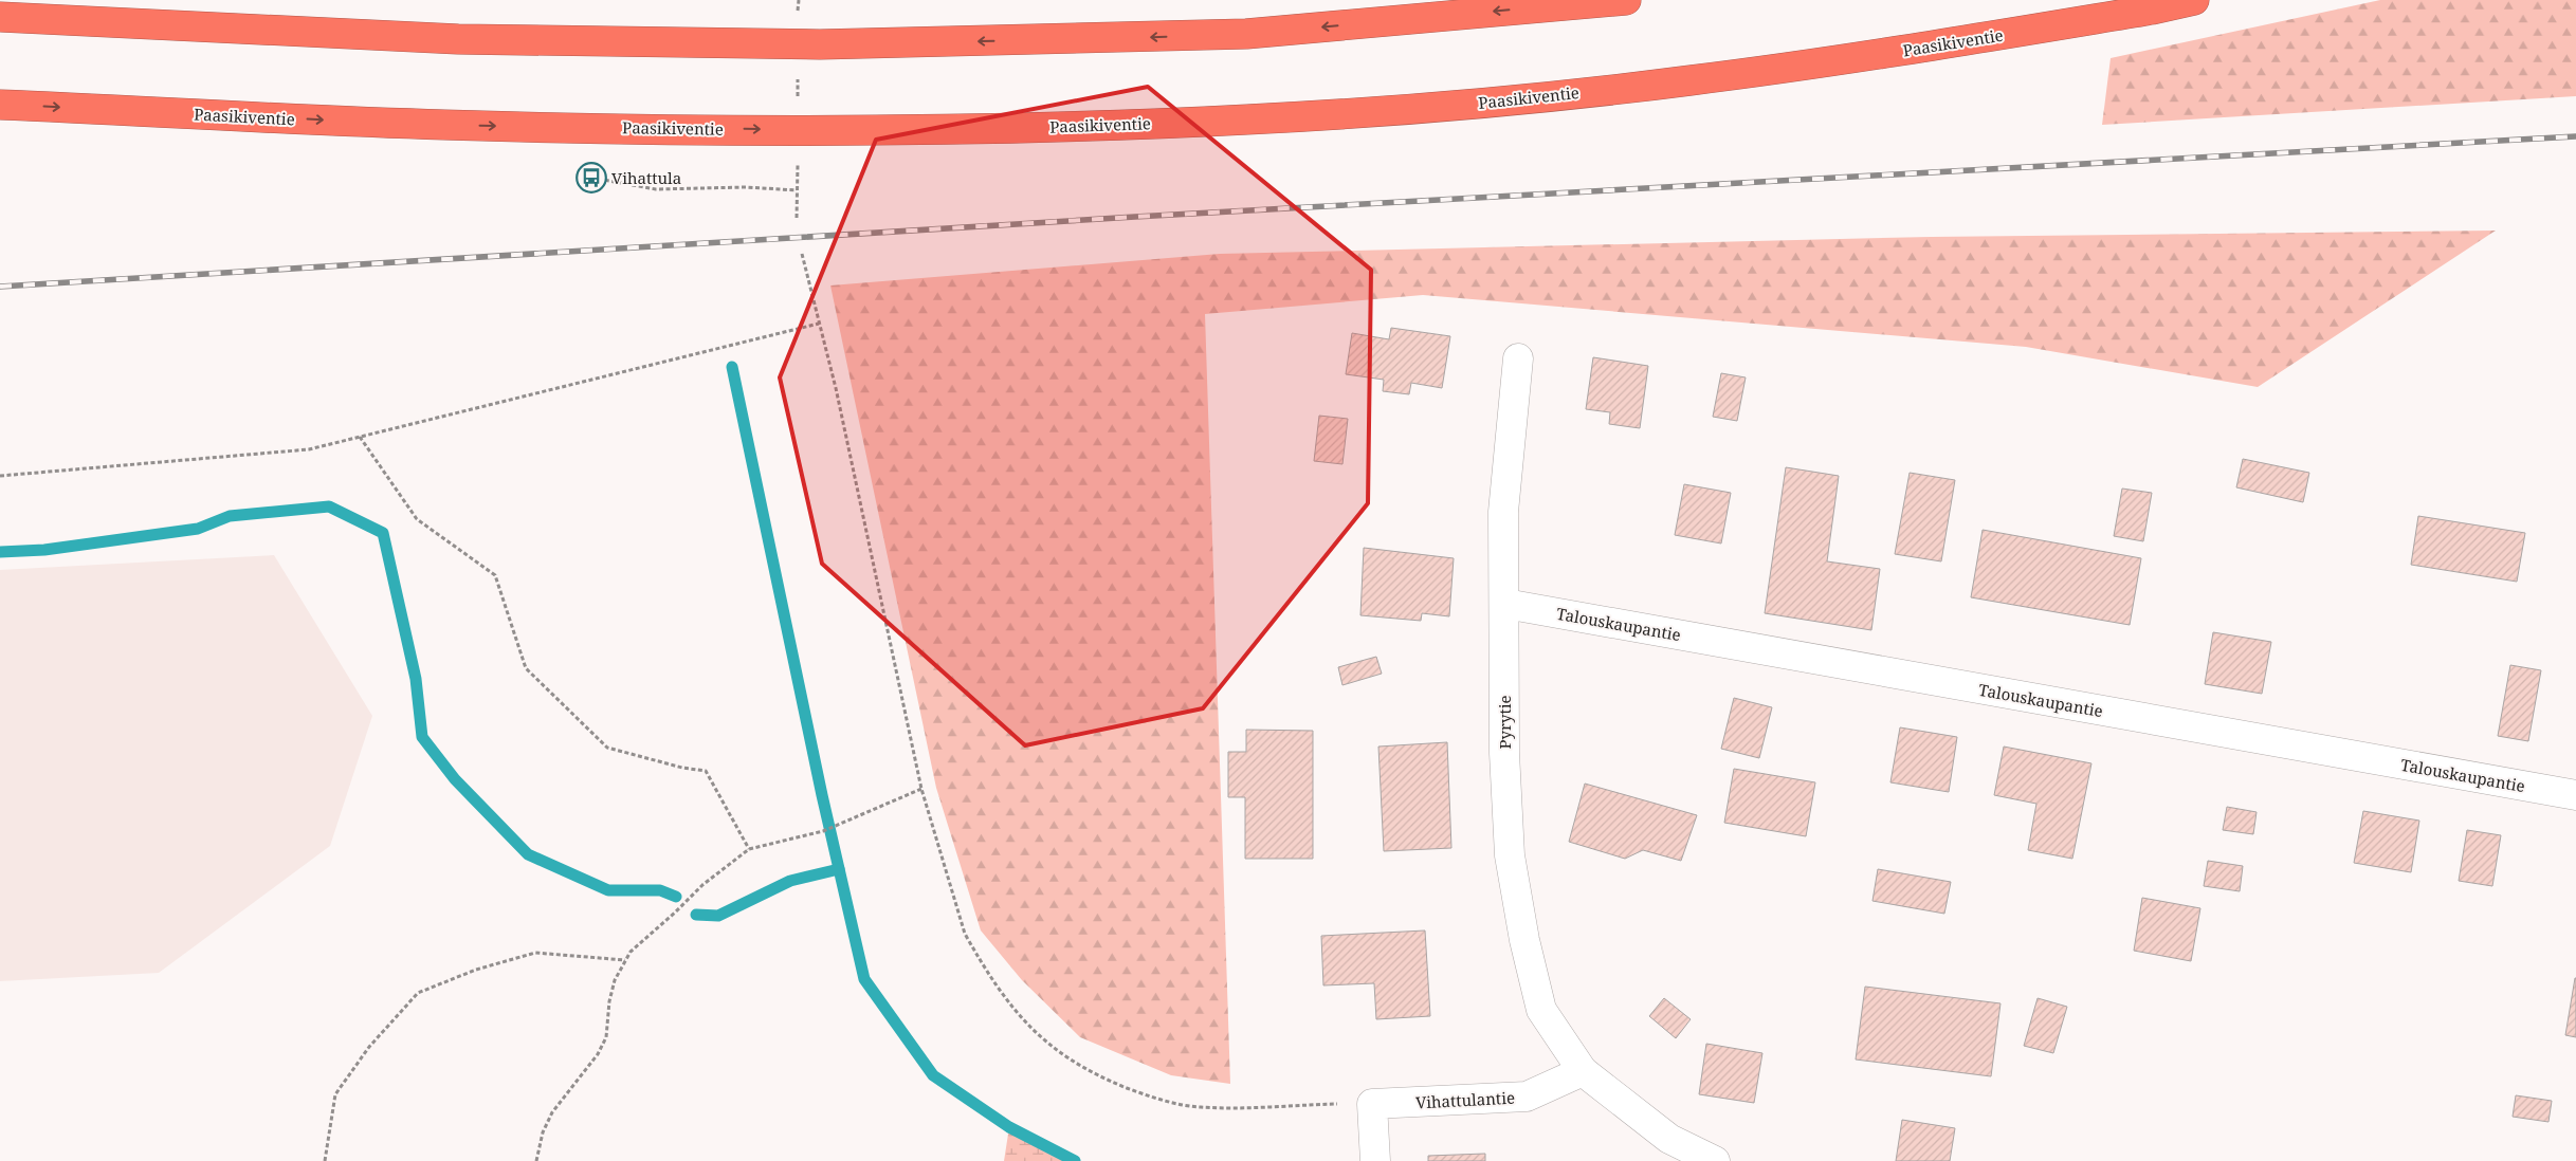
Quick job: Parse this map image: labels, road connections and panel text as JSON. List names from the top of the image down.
{
  "streets": {
    "highway": ["Paasikiventie"],
    "street": ["Talouskaupantie", "Pyrytie", "Vihattulantie"]
  },
  "crossings": [
    ["Talouskaupantie", "Pyrytie"],
    ["Pyrytie", "Vihattulantie"]
  ],
  "places": {
    "bus stop": ["Vihattula"]
  }
}
